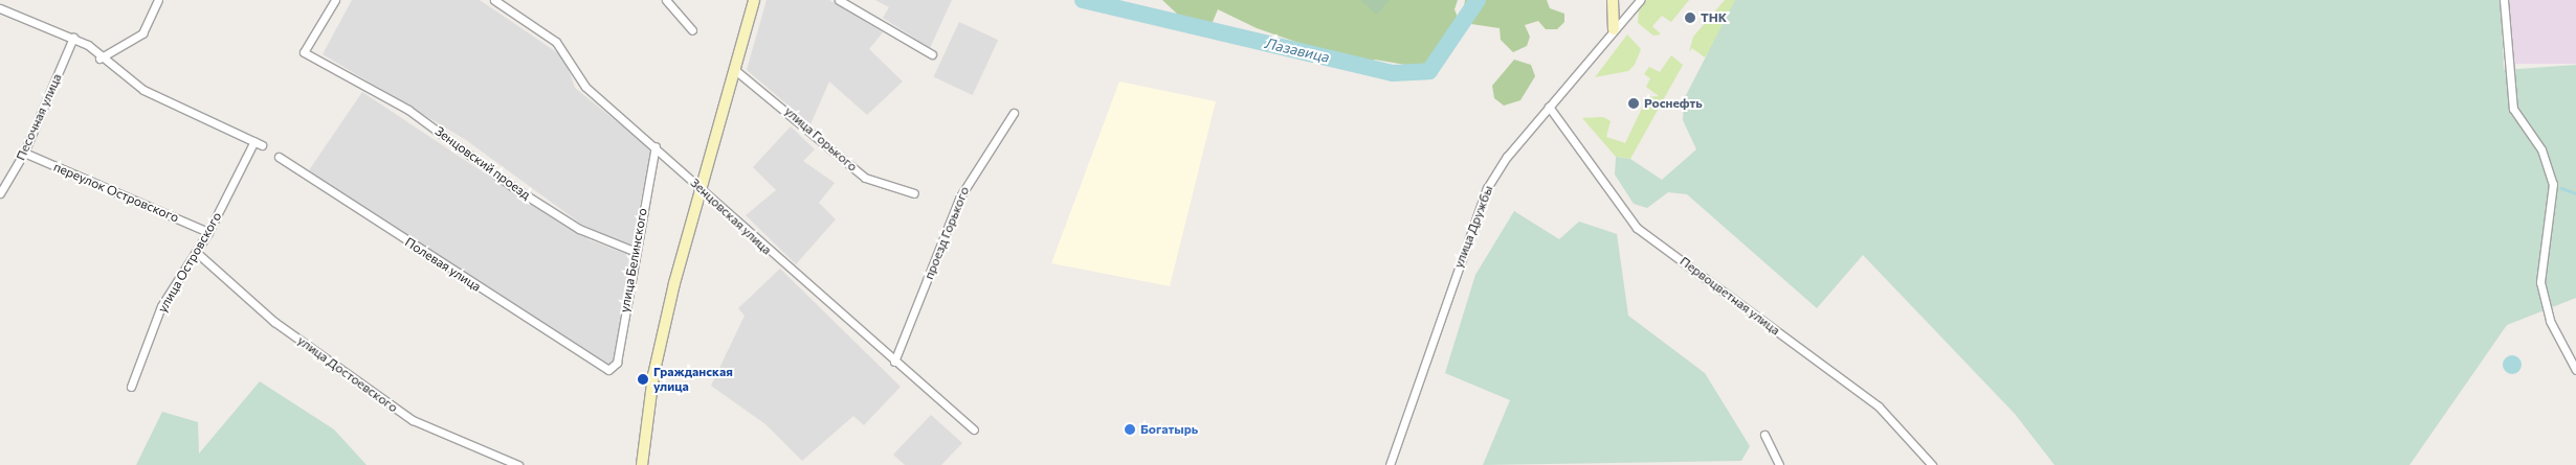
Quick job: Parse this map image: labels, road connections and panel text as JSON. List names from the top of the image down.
{
  "streets": {
    "street": [
      "Песочная улица",
      "улица Горького",
      "Зенцовский проезд",
      "переулок Островского",
      "Зенцовская улица",
      "улица Дружбы",
      "проезд Горького",
      "улица Белинского",
      "улица Островского",
      "Полевая улица",
      "Первоцветная улица",
      "улица Достоевского"
    ]
  },
  "crossings": [
    ["Песочная улица", "переулок Островского"],
    ["Зенцовский проезд", "улица Белинского"],
    ["переулок Островского", "улица Островского"],
    ["Зенцовская улица", "проезд Горького"],
    ["Зенцовская улица", "улица Белинского"],
    ["улица Дружбы", "Первоцветная улица"],
    ["улица Белинского", "Полевая улица"],
    ["улица Островского", "улица Достоевского"]
  ],
  "water": ["Лазавица"],
  "places": [
    "ТНК",
    "Роснефть",
    "Гражданская улица",
    "Богатырь"
  ]
}
